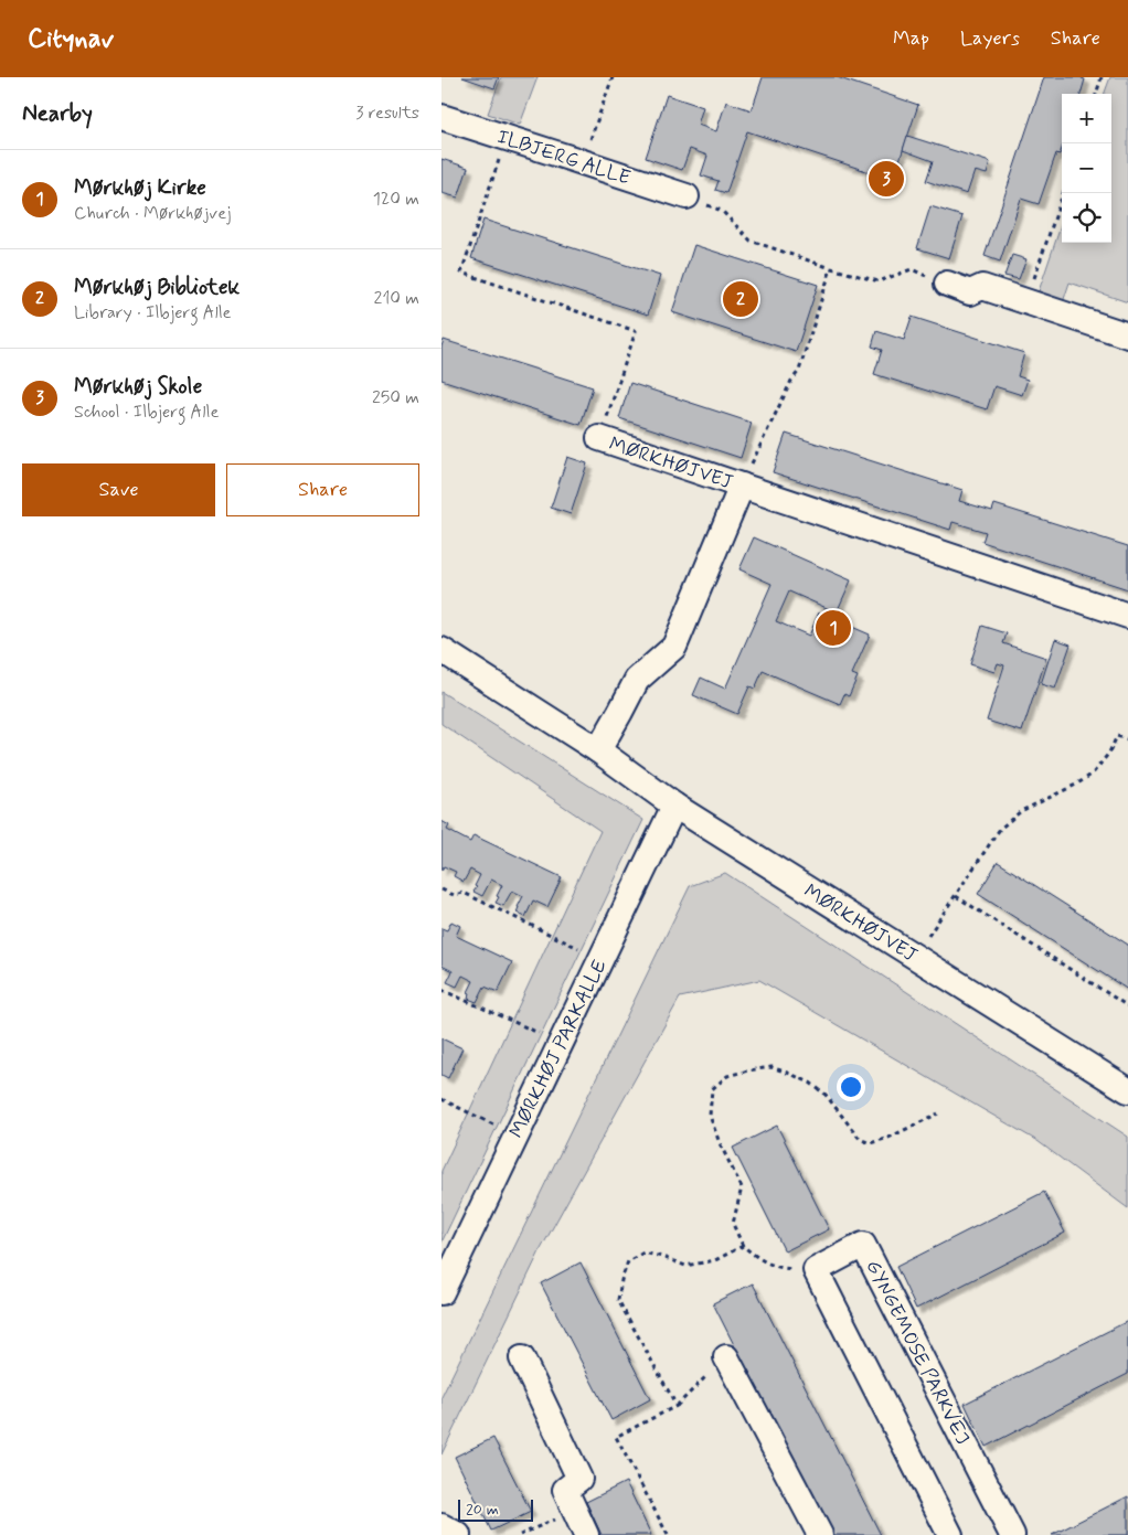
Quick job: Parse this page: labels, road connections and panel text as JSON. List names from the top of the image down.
{
  "streets": {
    "street": [
      "ILBJERG ALLE",
      "MØRKHØJVEJ",
      "MØRKHØJ PARKALLE",
      "GYNGEMOSE PARKVEJ"
    ]
  },
  "crossings": [
    ["MØRKHØJVEJ", "MØRKHØJ PARKALLE"]
  ],
  "scale_bar": "20 m",
  "page": {
    "header": "Citynav",
    "nav": ["Map", "Layers", "Share"],
    "heading": ["Nearby", "3 results"],
    "map_buttons": ["+", "−"],
    "list": [
      {
        "mark": "1",
        "name": "Mørkhøj Kirke",
        "note": "Church · Mørkhøjvej",
        "value": "120 m"
      },
      {
        "mark": "2",
        "name": "Mørkhøj Bibliotek",
        "note": "Library · Ilbjerg Alle",
        "value": "210 m"
      },
      {
        "mark": "3",
        "name": "Mørkhøj Skole",
        "note": "School · Ilbjerg Alle",
        "value": "250 m"
      }
    ],
    "pins": ["3", "2", "1"],
    "buttons": ["Save", "Share"],
    "scale": "20 m"
  }
}
